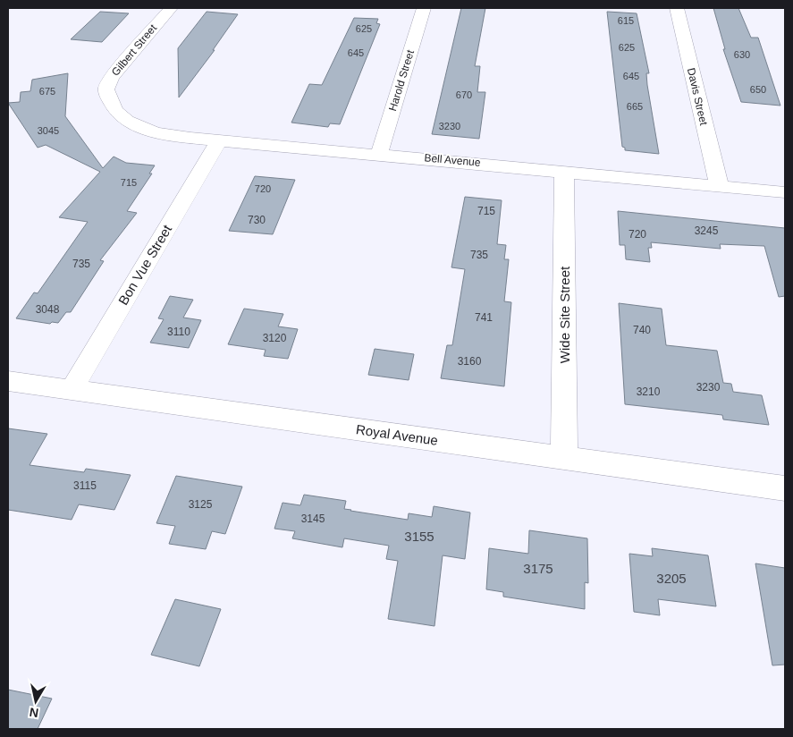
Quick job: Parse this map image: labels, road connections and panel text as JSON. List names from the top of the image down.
{
  "streets": {
    "street": [
      "Gilbert Street",
      "Harold Street",
      "Davis Street",
      "Bell Avenue",
      "Bon Vue Street",
      "Wide Site Street",
      "Royal Avenue"
    ]
  },
  "crossings": [
    ["Gilbert Street", "Bell Avenue"],
    ["Harold Street", "Bell Avenue"],
    ["Davis Street", "Bell Avenue"],
    ["Bell Avenue", "Bon Vue Street"],
    ["Bell Avenue", "Wide Site Street"],
    ["Bon Vue Street", "Royal Avenue"],
    ["Wide Site Street", "Royal Avenue"]
  ],
  "house_numbers": [
    "615",
    "625",
    "625",
    "645",
    "630",
    "645",
    "650",
    "675",
    "670",
    "665",
    "3230",
    "3045",
    "715",
    "720",
    "715",
    "730",
    "3245",
    "720",
    "735",
    "735",
    "3048",
    "741",
    "740",
    "3110",
    "3120",
    "3160",
    "3230",
    "3210",
    "3115",
    "3125",
    "3145",
    "3155",
    "3175",
    "3205"
  ],
  "north": "bottom"
}
